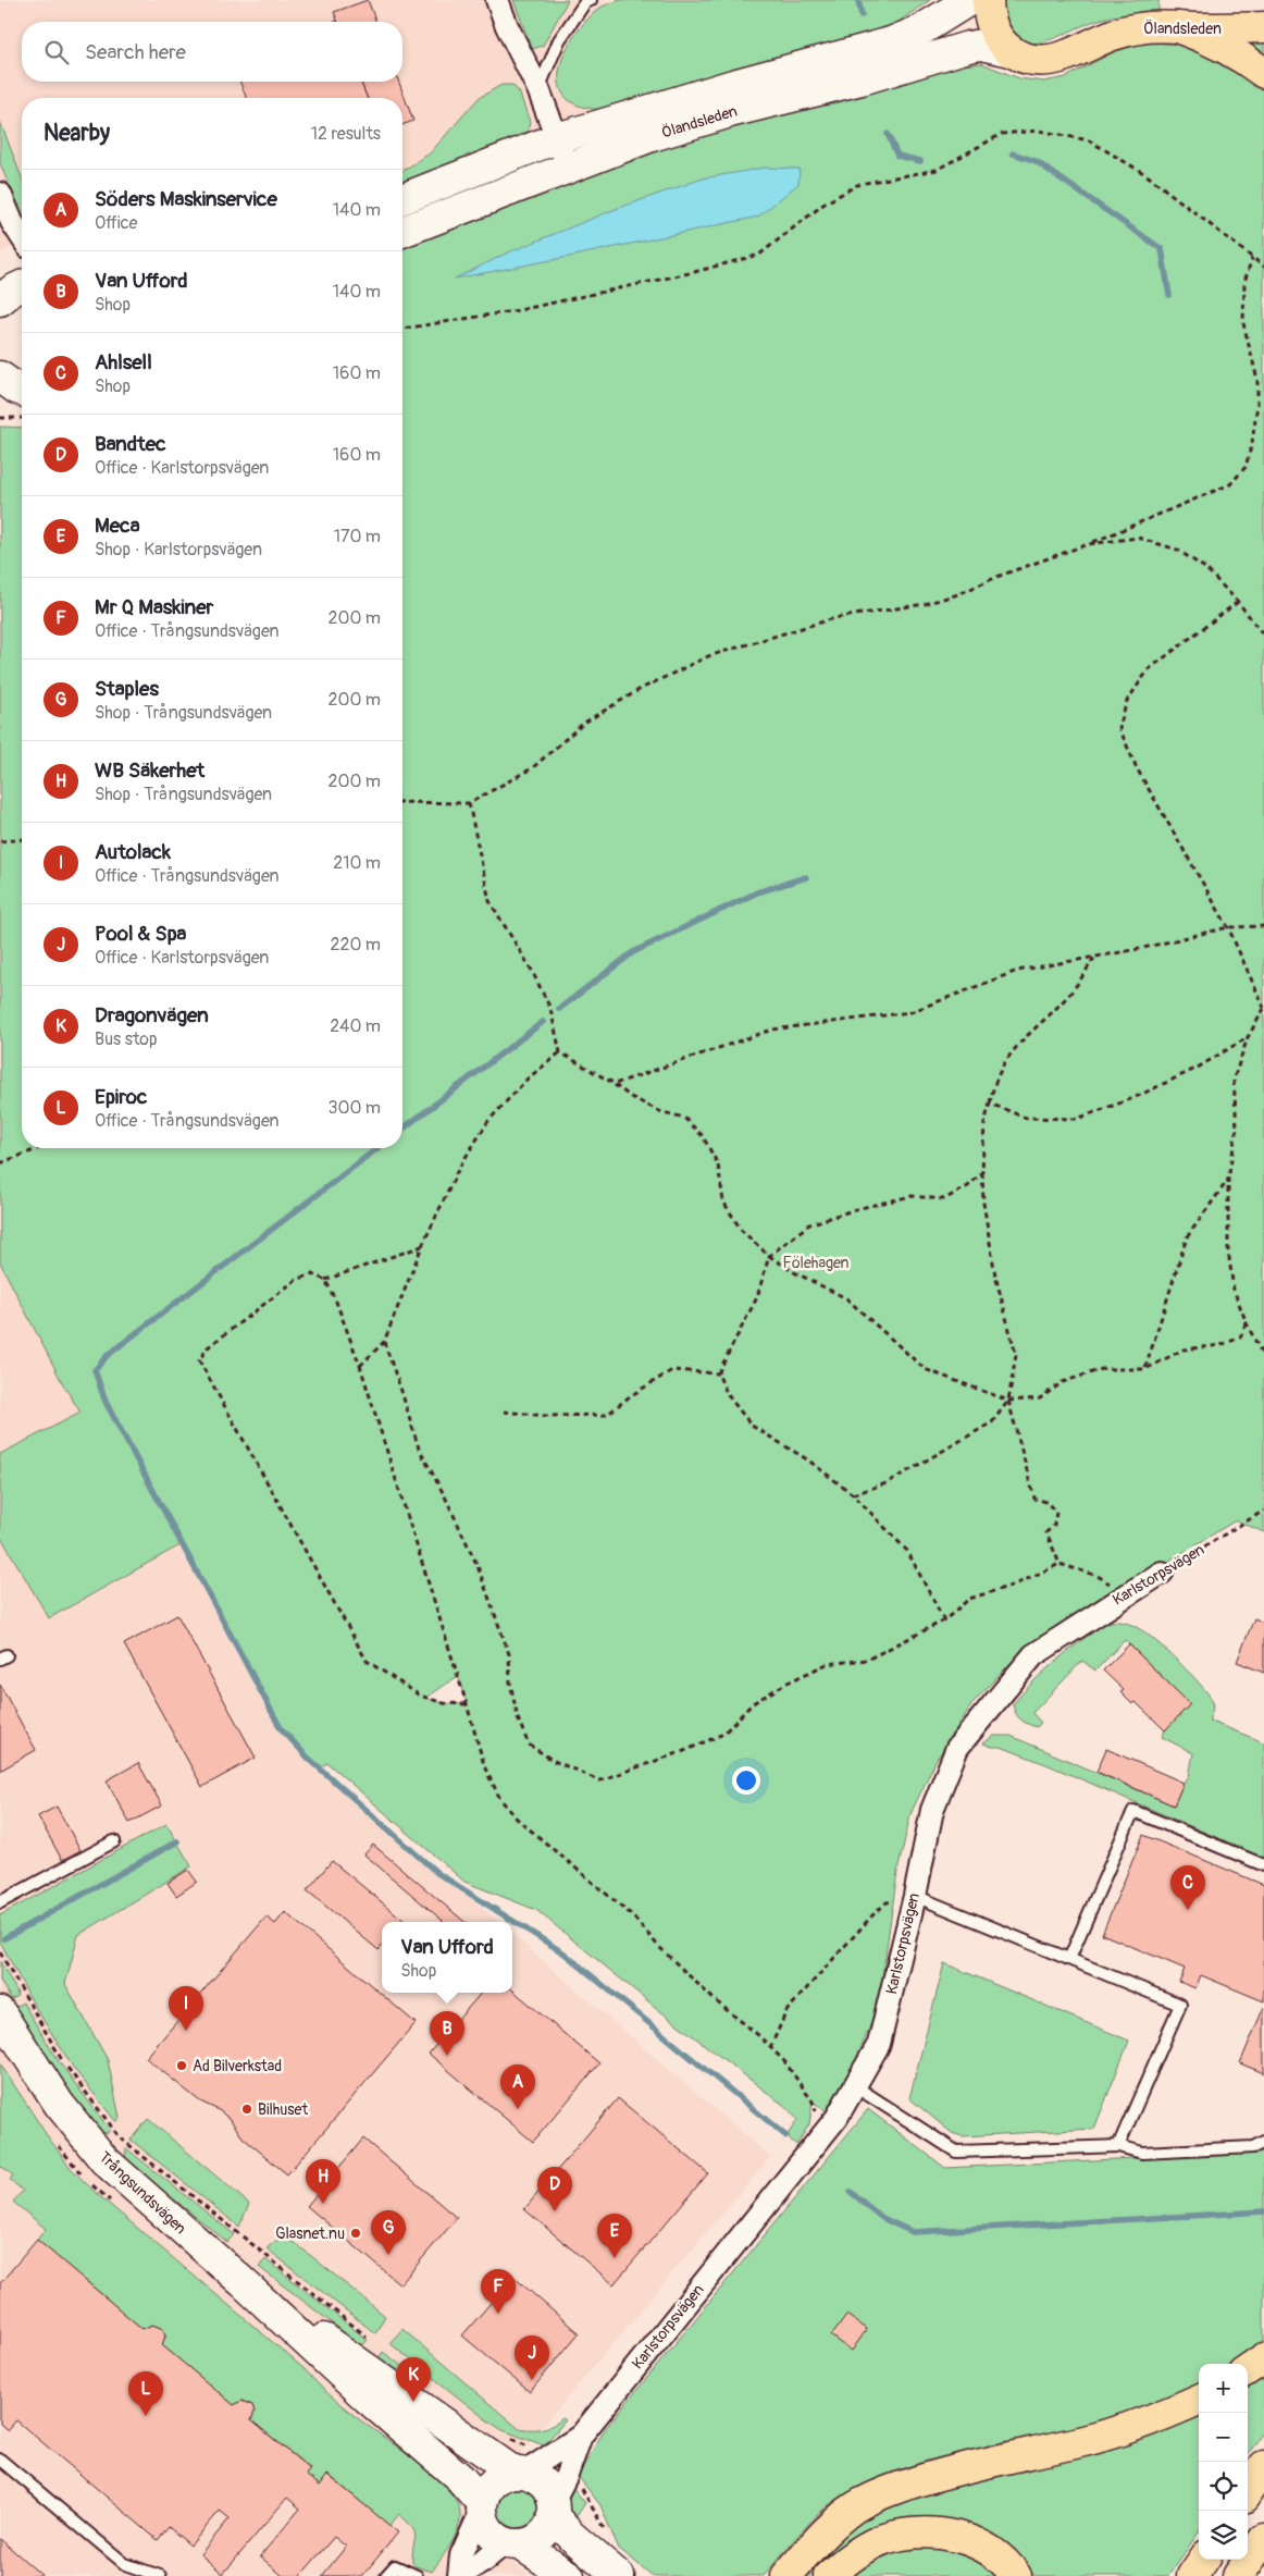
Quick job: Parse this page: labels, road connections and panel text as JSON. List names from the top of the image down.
{
  "streets": {
    "main road": ["Ölandsleden", "Trångsundsvägen"],
    "street": ["Karlstorpsvägen"]
  },
  "crossings": [
    ["Karlstorpsvägen", "Trångsundsvägen"]
  ],
  "parks": ["Fölehagen"],
  "places": ["Ad Bilverkstad", "Bilhuset", "Glasnet.nu"],
  "page": {
    "search": "Search here",
    "heading": ["Nearby", "12 results"],
    "list": [
      {
        "mark": "A",
        "name": "Söders Maskinservice",
        "note": "Office",
        "value": "140 m"
      },
      {
        "mark": "B",
        "name": "Van Ufford",
        "note": "Shop",
        "value": "140 m"
      },
      {
        "mark": "C",
        "name": "Ahlsell",
        "note": "Shop",
        "value": "160 m"
      },
      {
        "mark": "D",
        "name": "Bandtec",
        "note": "Office · Karlstorpsvägen",
        "value": "160 m"
      },
      {
        "mark": "E",
        "name": "Meca",
        "note": "Shop · Karlstorpsvägen",
        "value": "170 m"
      },
      {
        "mark": "F",
        "name": "Mr Q Maskiner",
        "note": "Office · Trångsundsvägen",
        "value": "200 m"
      },
      {
        "mark": "G",
        "name": "Staples",
        "note": "Shop · Trångsundsvägen",
        "value": "200 m"
      },
      {
        "mark": "H",
        "name": "WB Säkerhet",
        "note": "Shop · Trångsundsvägen",
        "value": "200 m"
      },
      {
        "mark": "I",
        "name": "Autolack",
        "note": "Office · Trångsundsvägen",
        "value": "210 m"
      },
      {
        "mark": "J",
        "name": "Pool & Spa",
        "note": "Office · Karlstorpsvägen",
        "value": "220 m"
      },
      {
        "mark": "K",
        "name": "Dragonvägen",
        "note": "Bus stop",
        "value": "240 m"
      },
      {
        "mark": "L",
        "name": "Epiroc",
        "note": "Office · Trångsundsvägen",
        "value": "300 m"
      }
    ],
    "pins": [
      "C",
      "I",
      "B",
      "A",
      "H",
      "D",
      "G",
      "E",
      "F",
      "J",
      "K",
      "L"
    ],
    "popup": ["Van Ufford", "Shop"],
    "map_buttons": ["+", "−"]
  }
}
